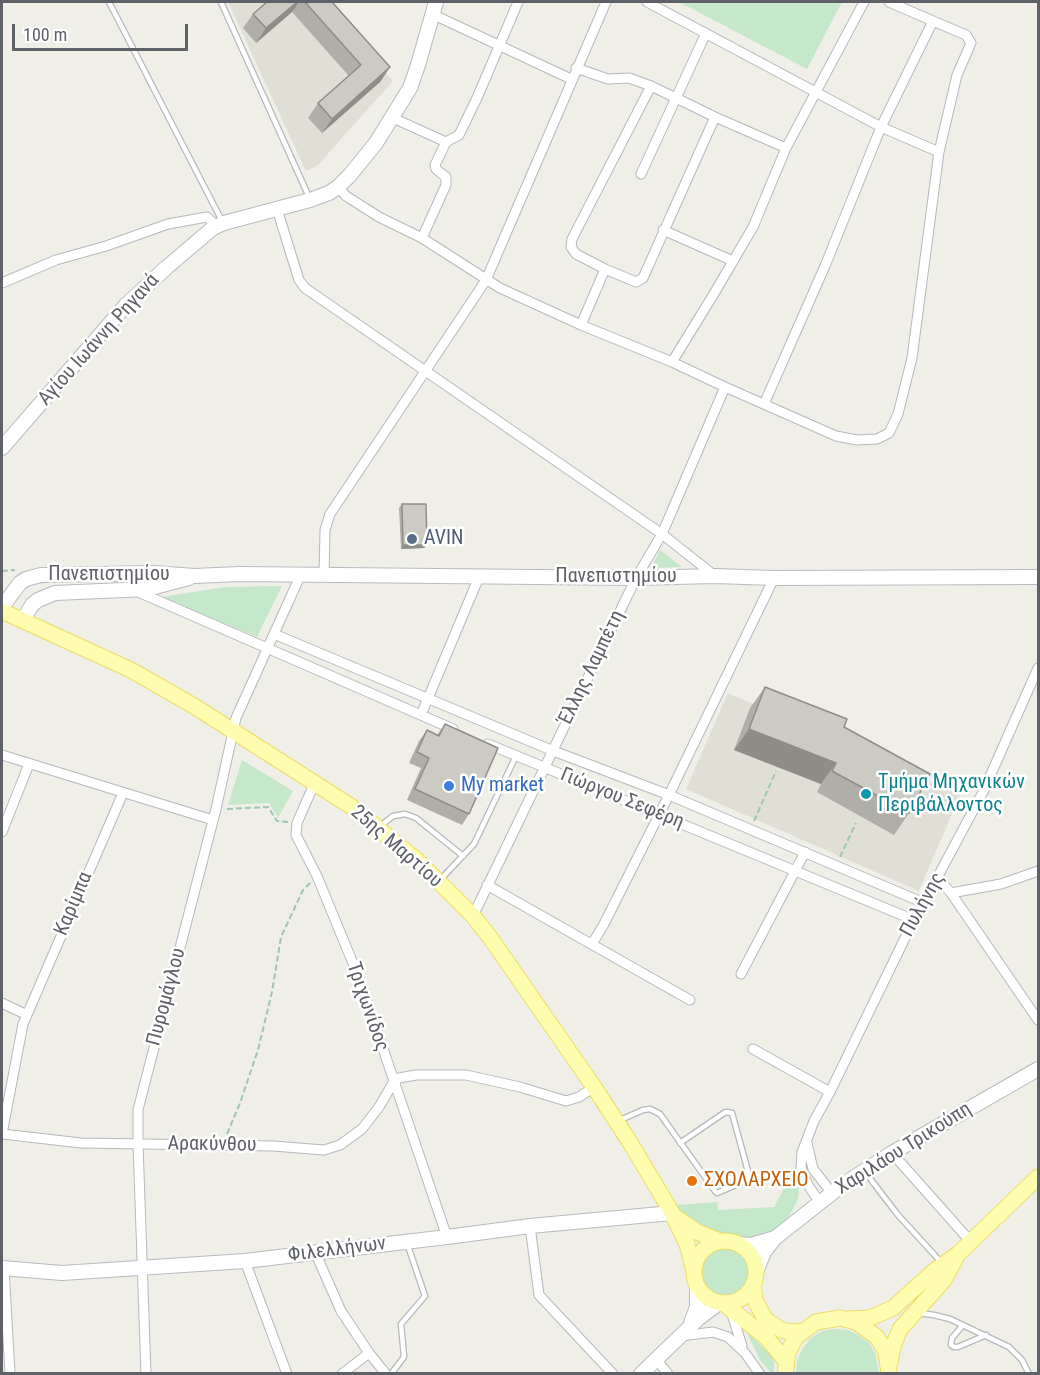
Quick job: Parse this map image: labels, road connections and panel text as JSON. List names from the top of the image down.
{
  "streets": {
    "main road": ["25ης Μαρτίου"],
    "street": [
      "Αγίου Ιωάννη Ρηγανά",
      "Πανεπιστημίου",
      "Έλλης Λαμπέτη",
      "Γιώργου Σεφέρη",
      "Καρίμπα",
      "Πυλήνης",
      "Πυρομάγλου",
      "Τριχωνίδος",
      "Αρακύνθου",
      "Χαριλάου Τρικούπη",
      "Φιλελλήνων"
    ]
  },
  "crossings": [
    ["Πανεπιστημίου", "Έλλης Λαμπέτη"],
    ["Πανεπιστημίου", "25ης Μαρτίου"],
    ["Πανεπιστημίου", "Πυρομάγλου"],
    ["Έλλης Λαμπέτη", "Γιώργου Σεφέρη"],
    ["Έλλης Λαμπέτη", "25ης Μαρτίου"],
    ["Γιώργου Σεφέρη", "Πυλήνης"],
    ["Γιώργου Σεφέρη", "Πυρομάγλου"],
    ["25ης Μαρτίου", "Πυρομάγλου"],
    ["25ης Μαρτίου", "Χαριλάου Τρικούπη"],
    ["25ης Μαρτίου", "Φιλελλήνων"],
    ["Καρίμπα", "Αρακύνθου"],
    ["Πυλήνης", "Χαριλάου Τρικούπη"],
    ["Πυρομάγλου", "Αρακύνθου"],
    ["Πυρομάγλου", "Φιλελλήνων"],
    ["Τριχωνίδος", "Αρακύνθου"],
    ["Τριχωνίδος", "Φιλελλήνων"]
  ],
  "places": [
    "AVIN",
    "My market",
    "Τμήμα Μηχανικών Περιβάλλοντος",
    "ΣΧΟΛΑΡΧΕΙΟ"
  ],
  "scale_bar": "100 m"
}
